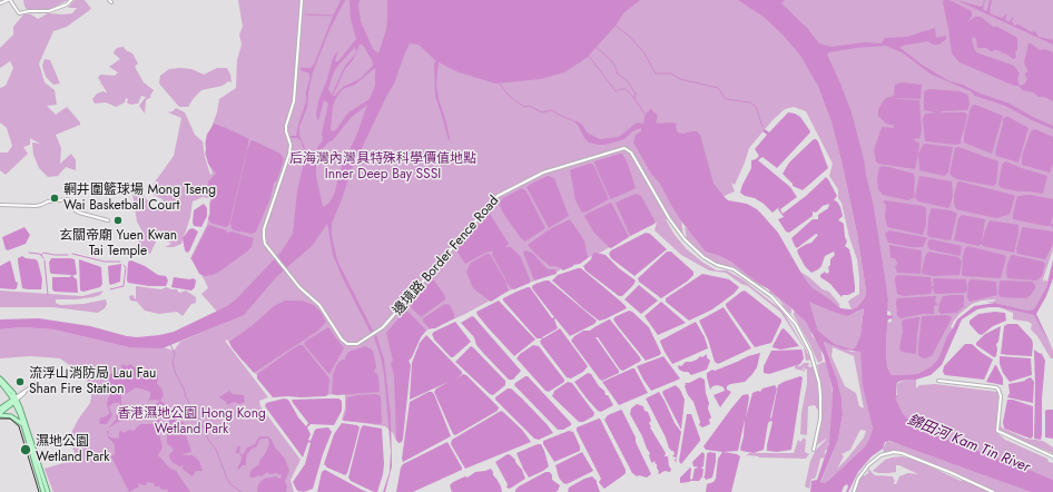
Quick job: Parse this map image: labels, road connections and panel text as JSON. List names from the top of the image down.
{
  "streets": {
    "street": ["邊境路 Border Fence Road"]
  },
  "water": ["錦田河 Kam Tin River"],
  "parks": ["后海灣內灣具特殊科學價值地點 Inner Deep Bay SSSI", "香港濕地公園 Hong Kong Wetland Park"],
  "places": [
    "輞井圍籃球場 Mong Tseng Wai Basketball Court",
    "玄關帝廟 Yuen Kwan Tai Temple",
    "流浮山消防局 Lau Fau Shan Fire Station",
    "濕地公園 Wetland Park"
  ]
}
